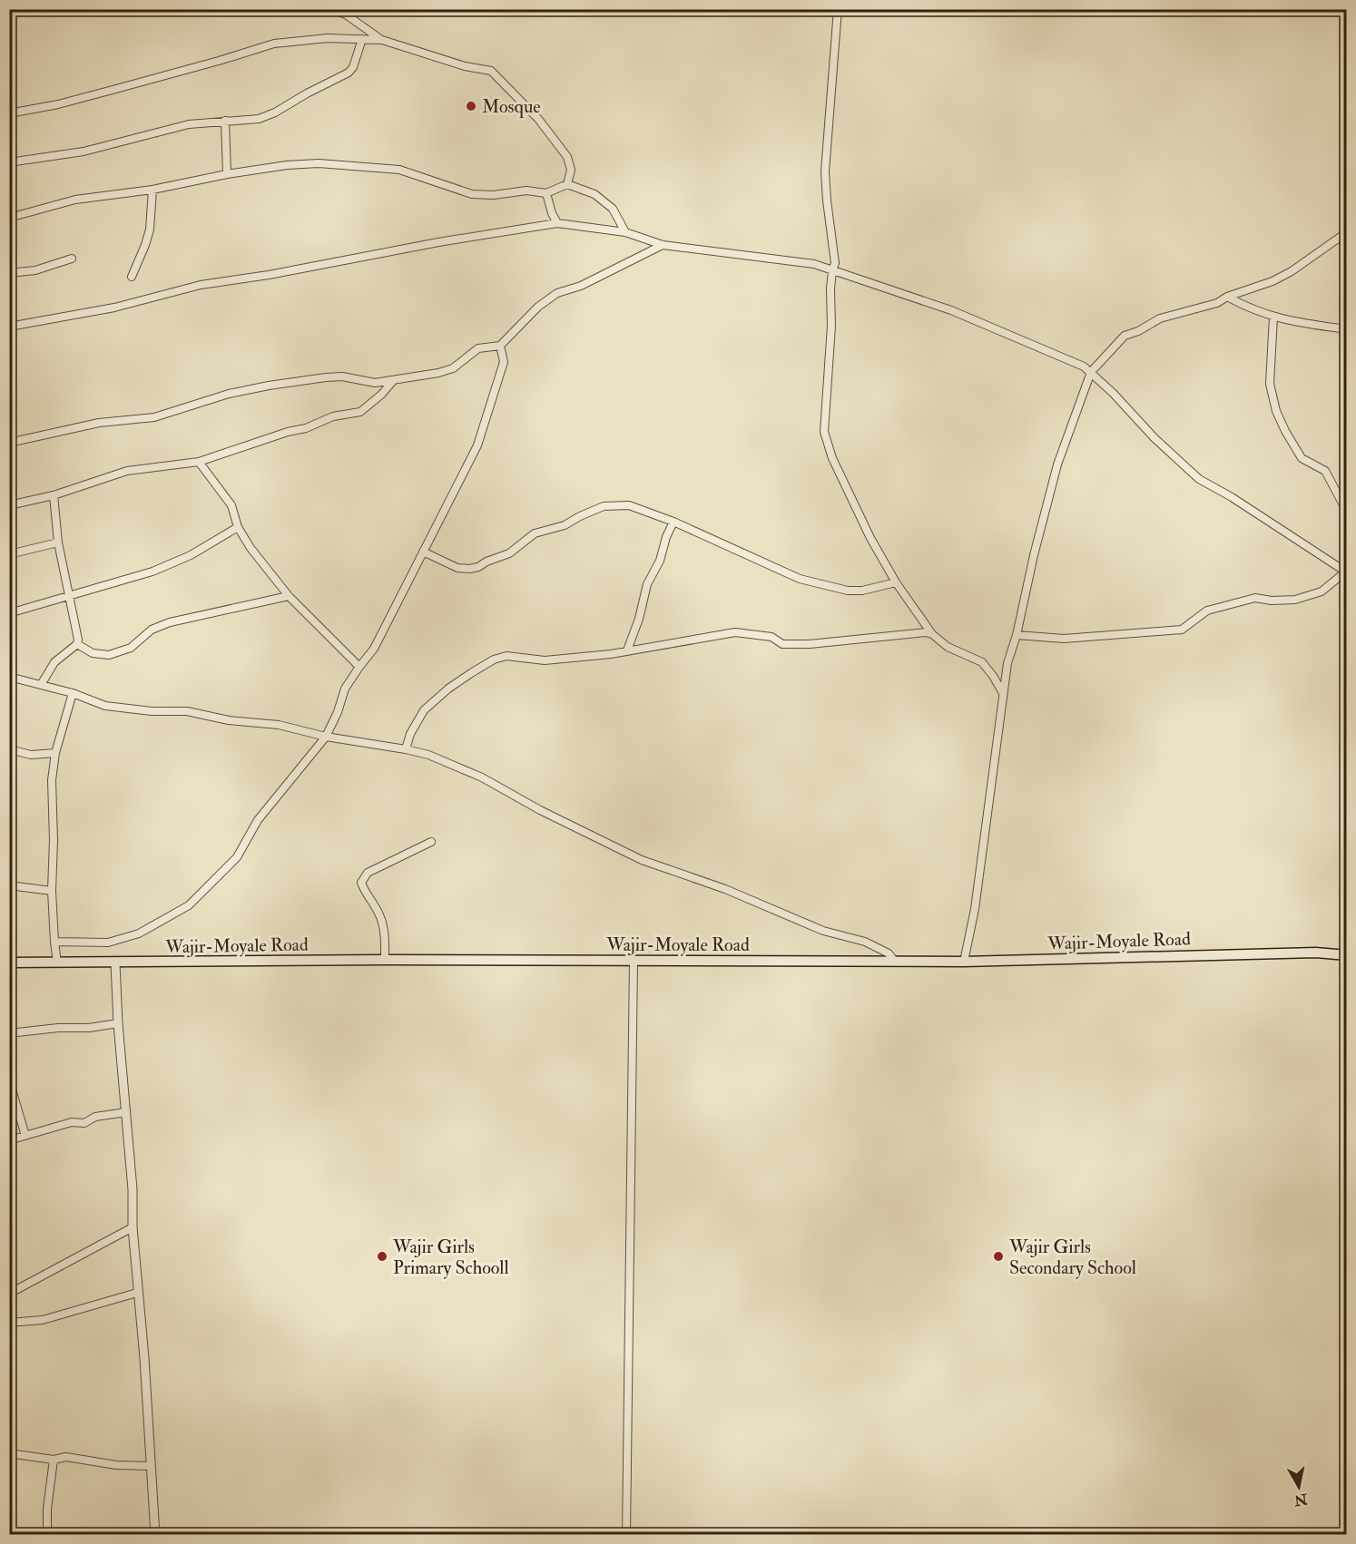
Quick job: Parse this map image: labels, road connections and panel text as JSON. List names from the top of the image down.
{
  "streets": {
    "main road": ["Wajir-Moyale Road"]
  },
  "places": ["Mosque", "Wajir Girls Primary Schooll", "Wajir Girls Secondary School"],
  "north": "bottom"
}
